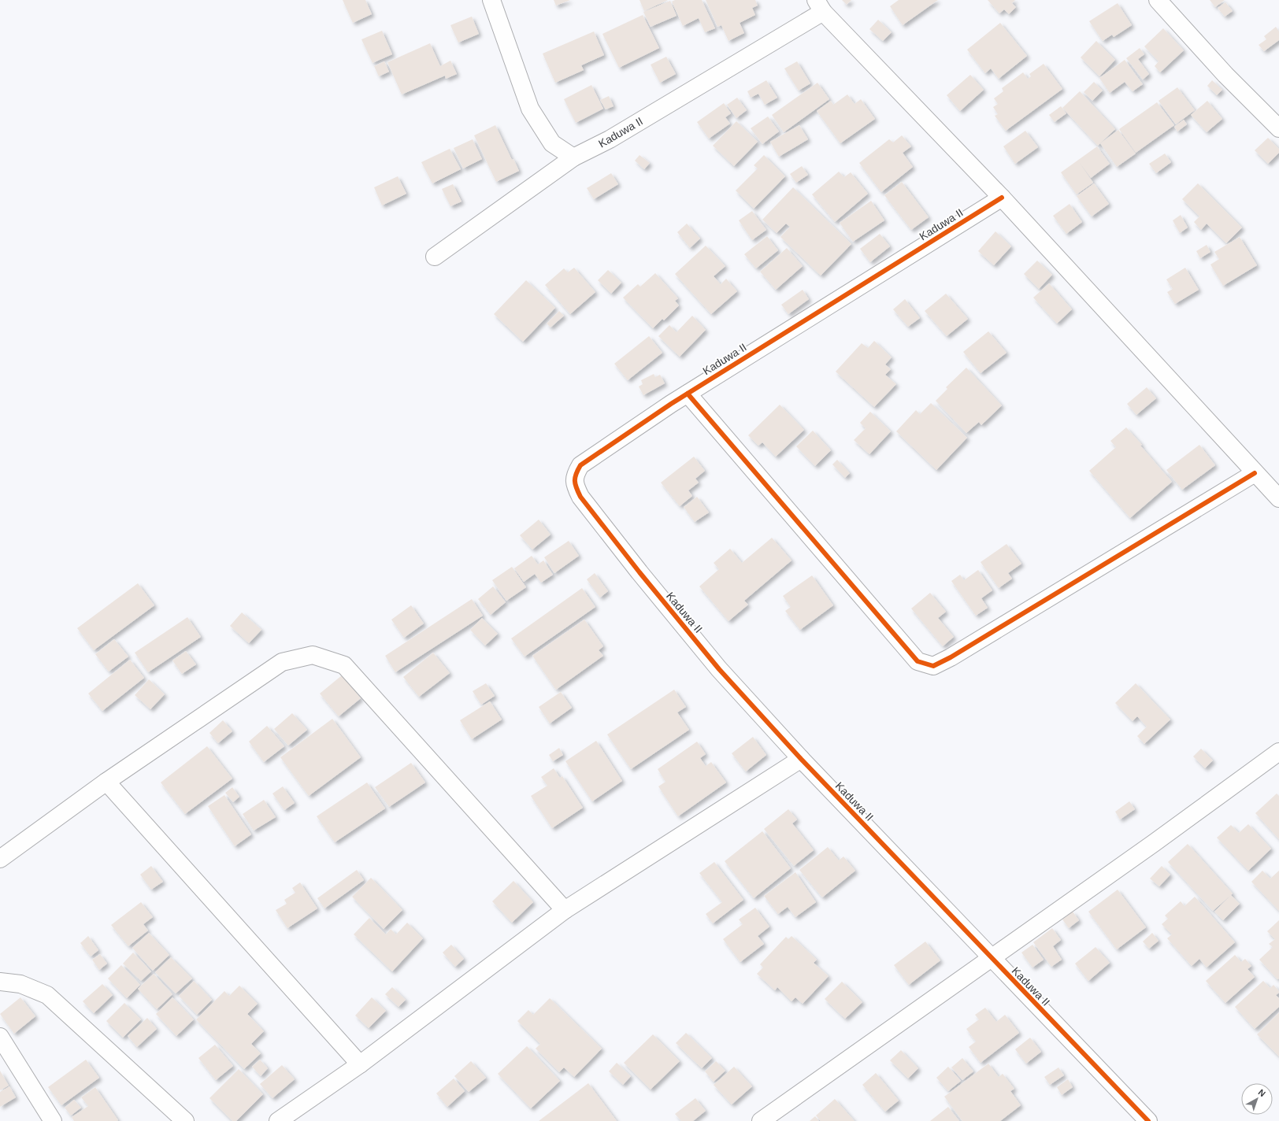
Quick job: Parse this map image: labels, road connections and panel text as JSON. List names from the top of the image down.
{
  "streets": {
    "street": ["Kaduwa II"]
  },
  "north": "top right"
}
